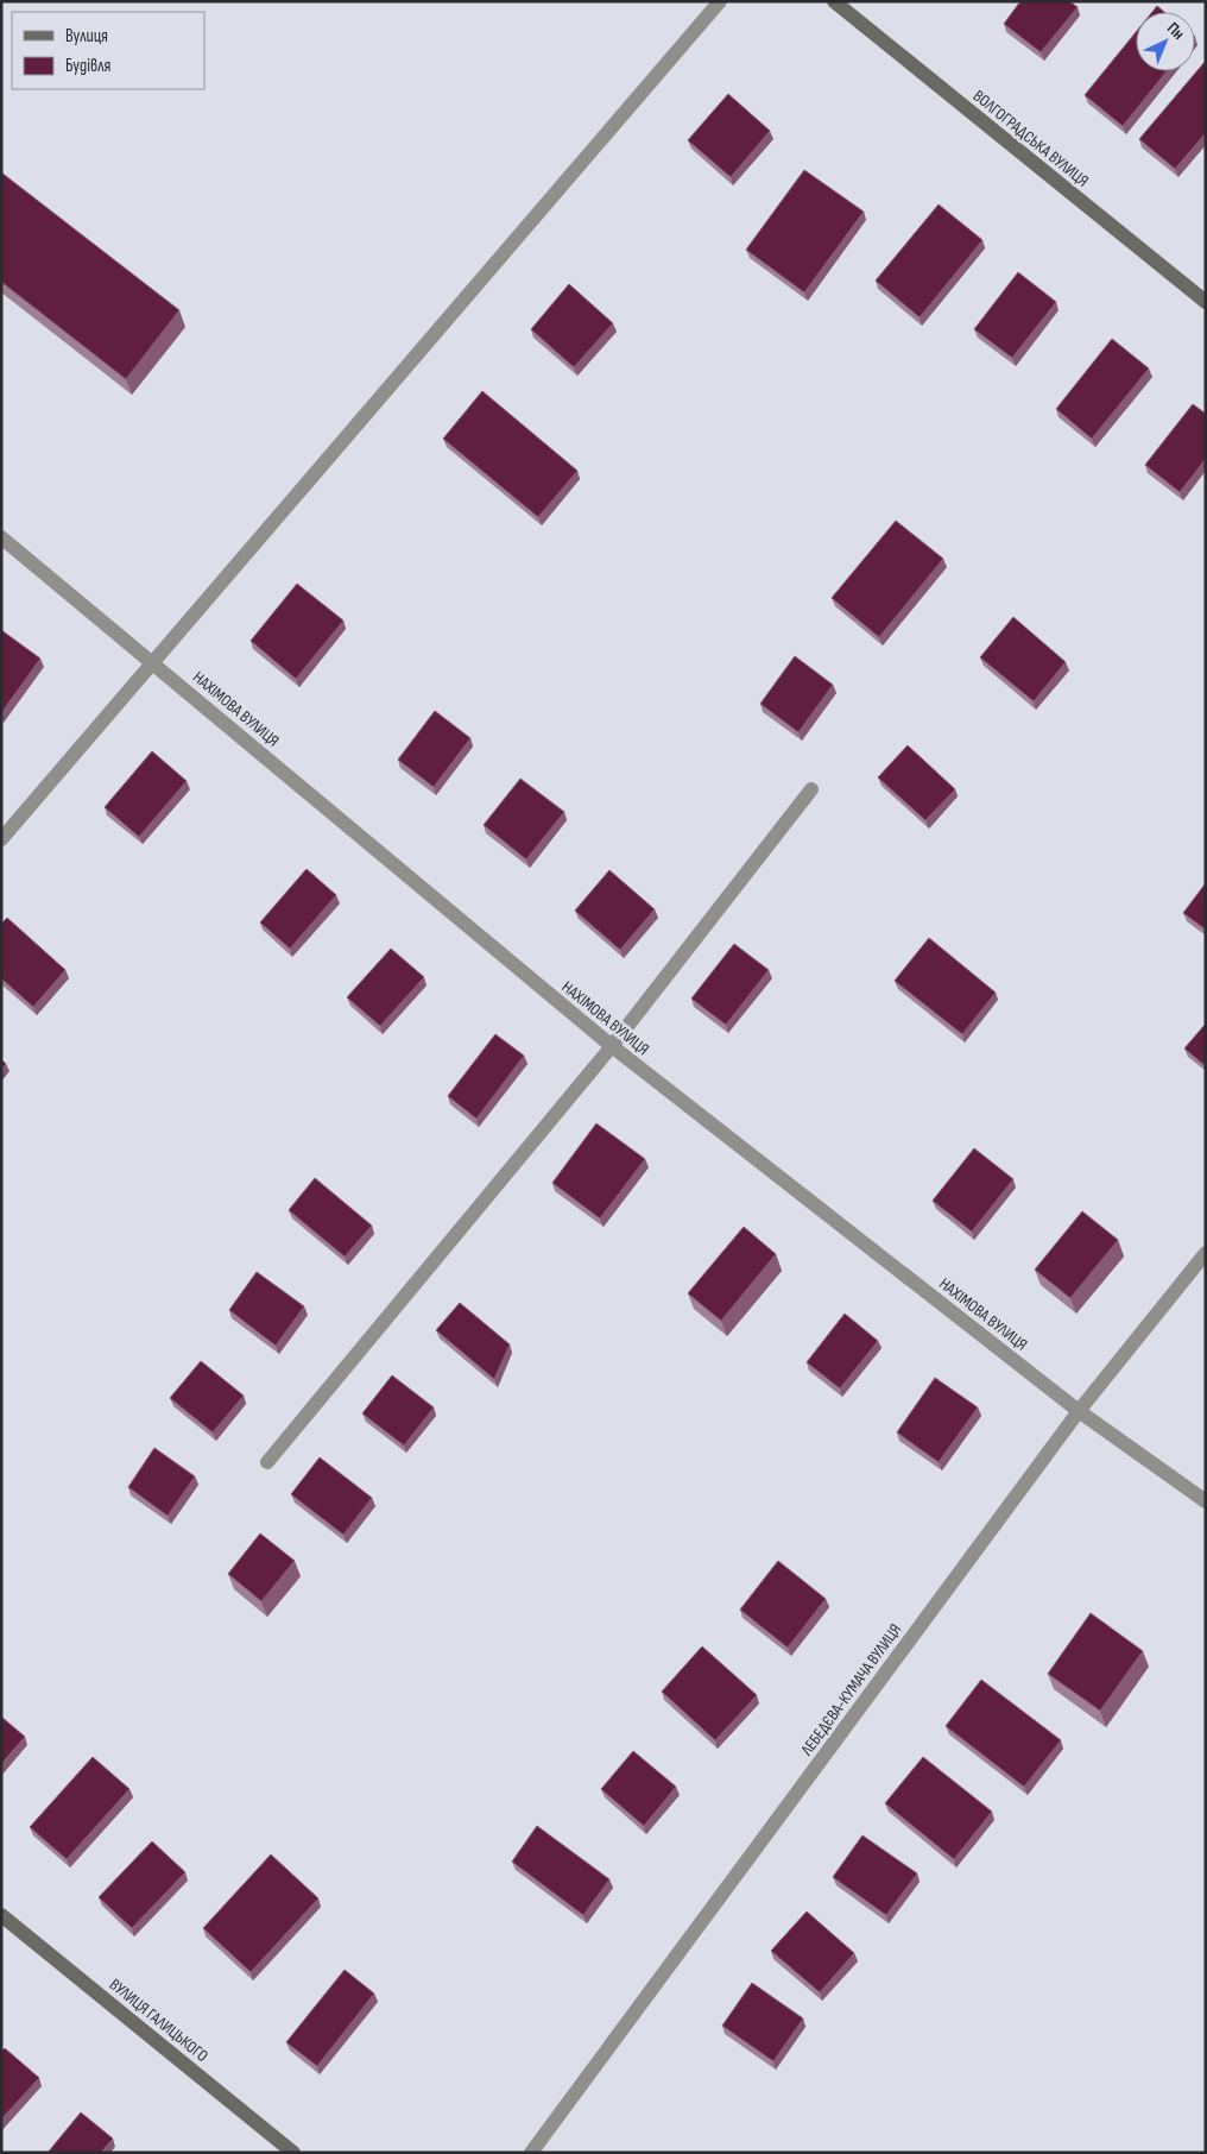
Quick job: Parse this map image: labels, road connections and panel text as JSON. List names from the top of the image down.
{
  "streets": {
    "street": [
      "ВОЛГОГРАДСЬКА ВУЛИЦЯ",
      "НАХІМОВА ВУЛИЦЯ",
      "ЛЕБЕДЄВА-КУМАЧА ВУЛИЦЯ",
      "ВУЛИЦЯ ГАЛИЦЬКОГО"
    ]
  },
  "crossings": [
    ["НАХІМОВА ВУЛИЦЯ", "ЛЕБЕДЄВА-КУМАЧА ВУЛИЦЯ"]
  ],
  "legend": ["Вулиця", "Будівля"],
  "north": "top right"
}
